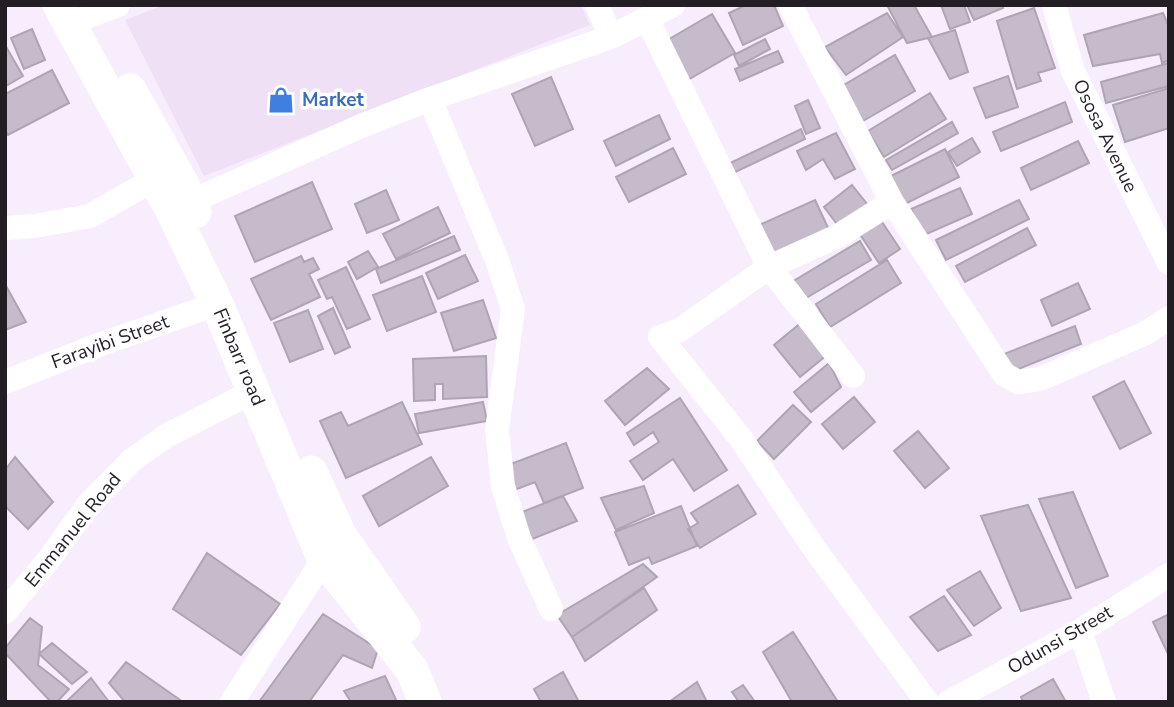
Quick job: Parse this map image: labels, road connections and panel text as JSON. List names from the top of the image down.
{
  "streets": {
    "main road": ["Finbarr road"],
    "street": [
      "Ososa Avenue",
      "Farayibi Street",
      "Emmanuel Road",
      "Odunsi Street"
    ]
  },
  "crossings": [
    ["Farayibi Street", "Finbarr road"],
    ["Finbarr road", "Emmanuel Road"]
  ],
  "places": {
    "shop": ["Market"]
  }
}
